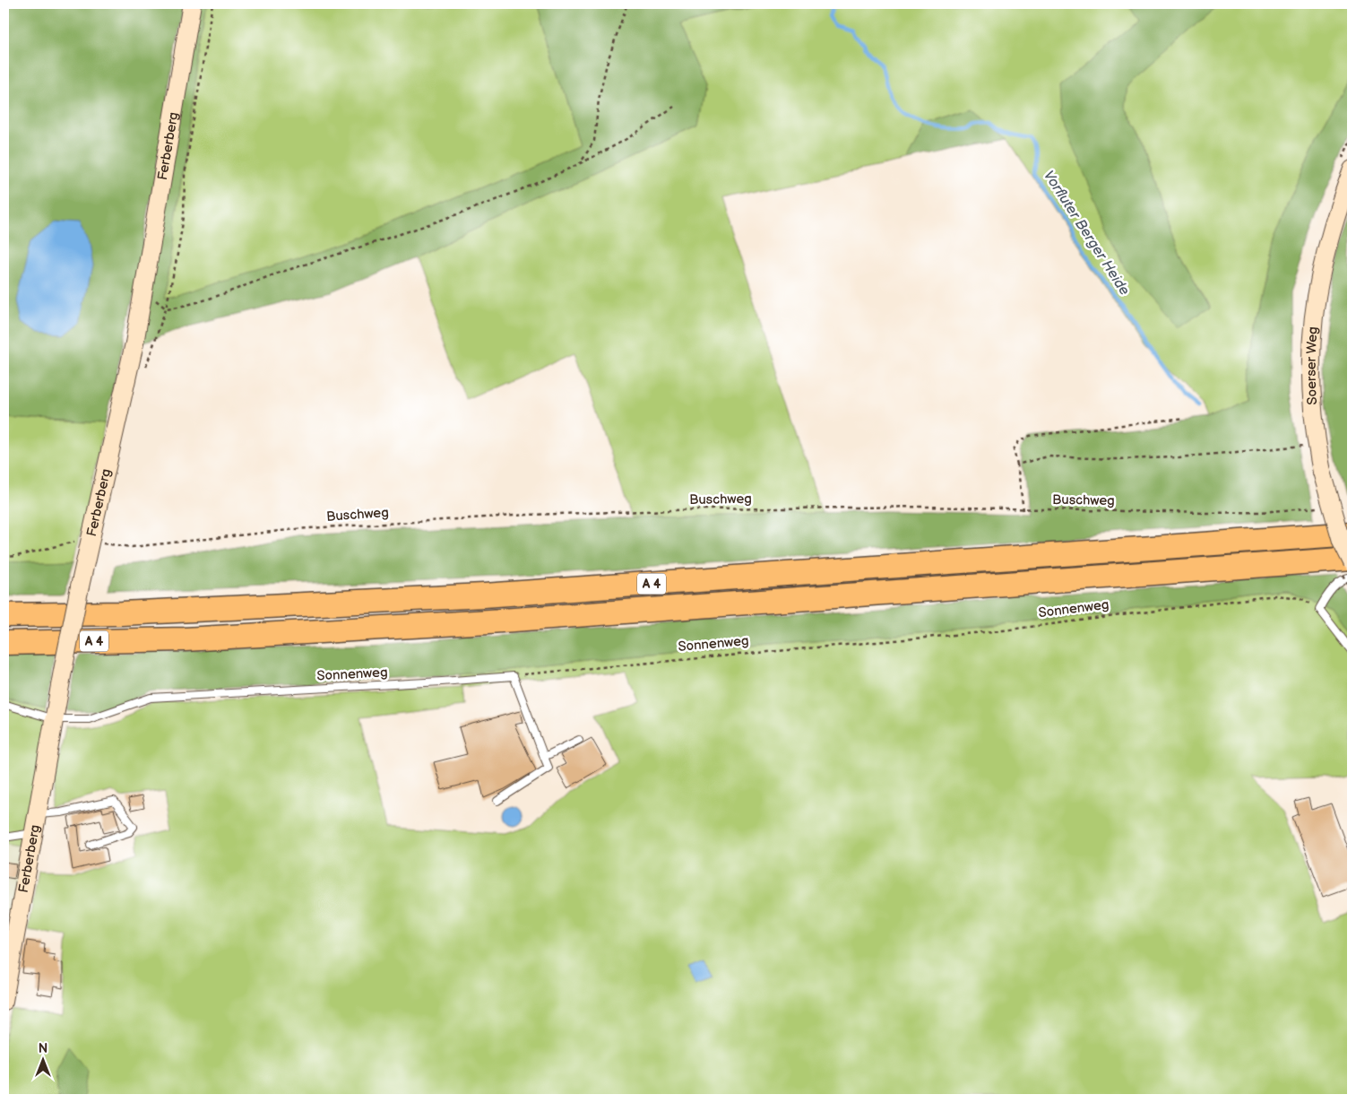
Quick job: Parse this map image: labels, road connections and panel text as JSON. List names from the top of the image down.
{
  "streets": {
    "highway": ["A 4"],
    "street": ["Ferberberg", "Soerser Weg"],
    "lane": ["Sonnenweg"],
    "path": ["Buschweg"]
  },
  "crossings": [
    ["Ferberberg", "Buschweg"],
    ["Ferberberg", "Sonnenweg"]
  ],
  "water": ["Vorfluter Berger Heide"],
  "north": "top"
}
